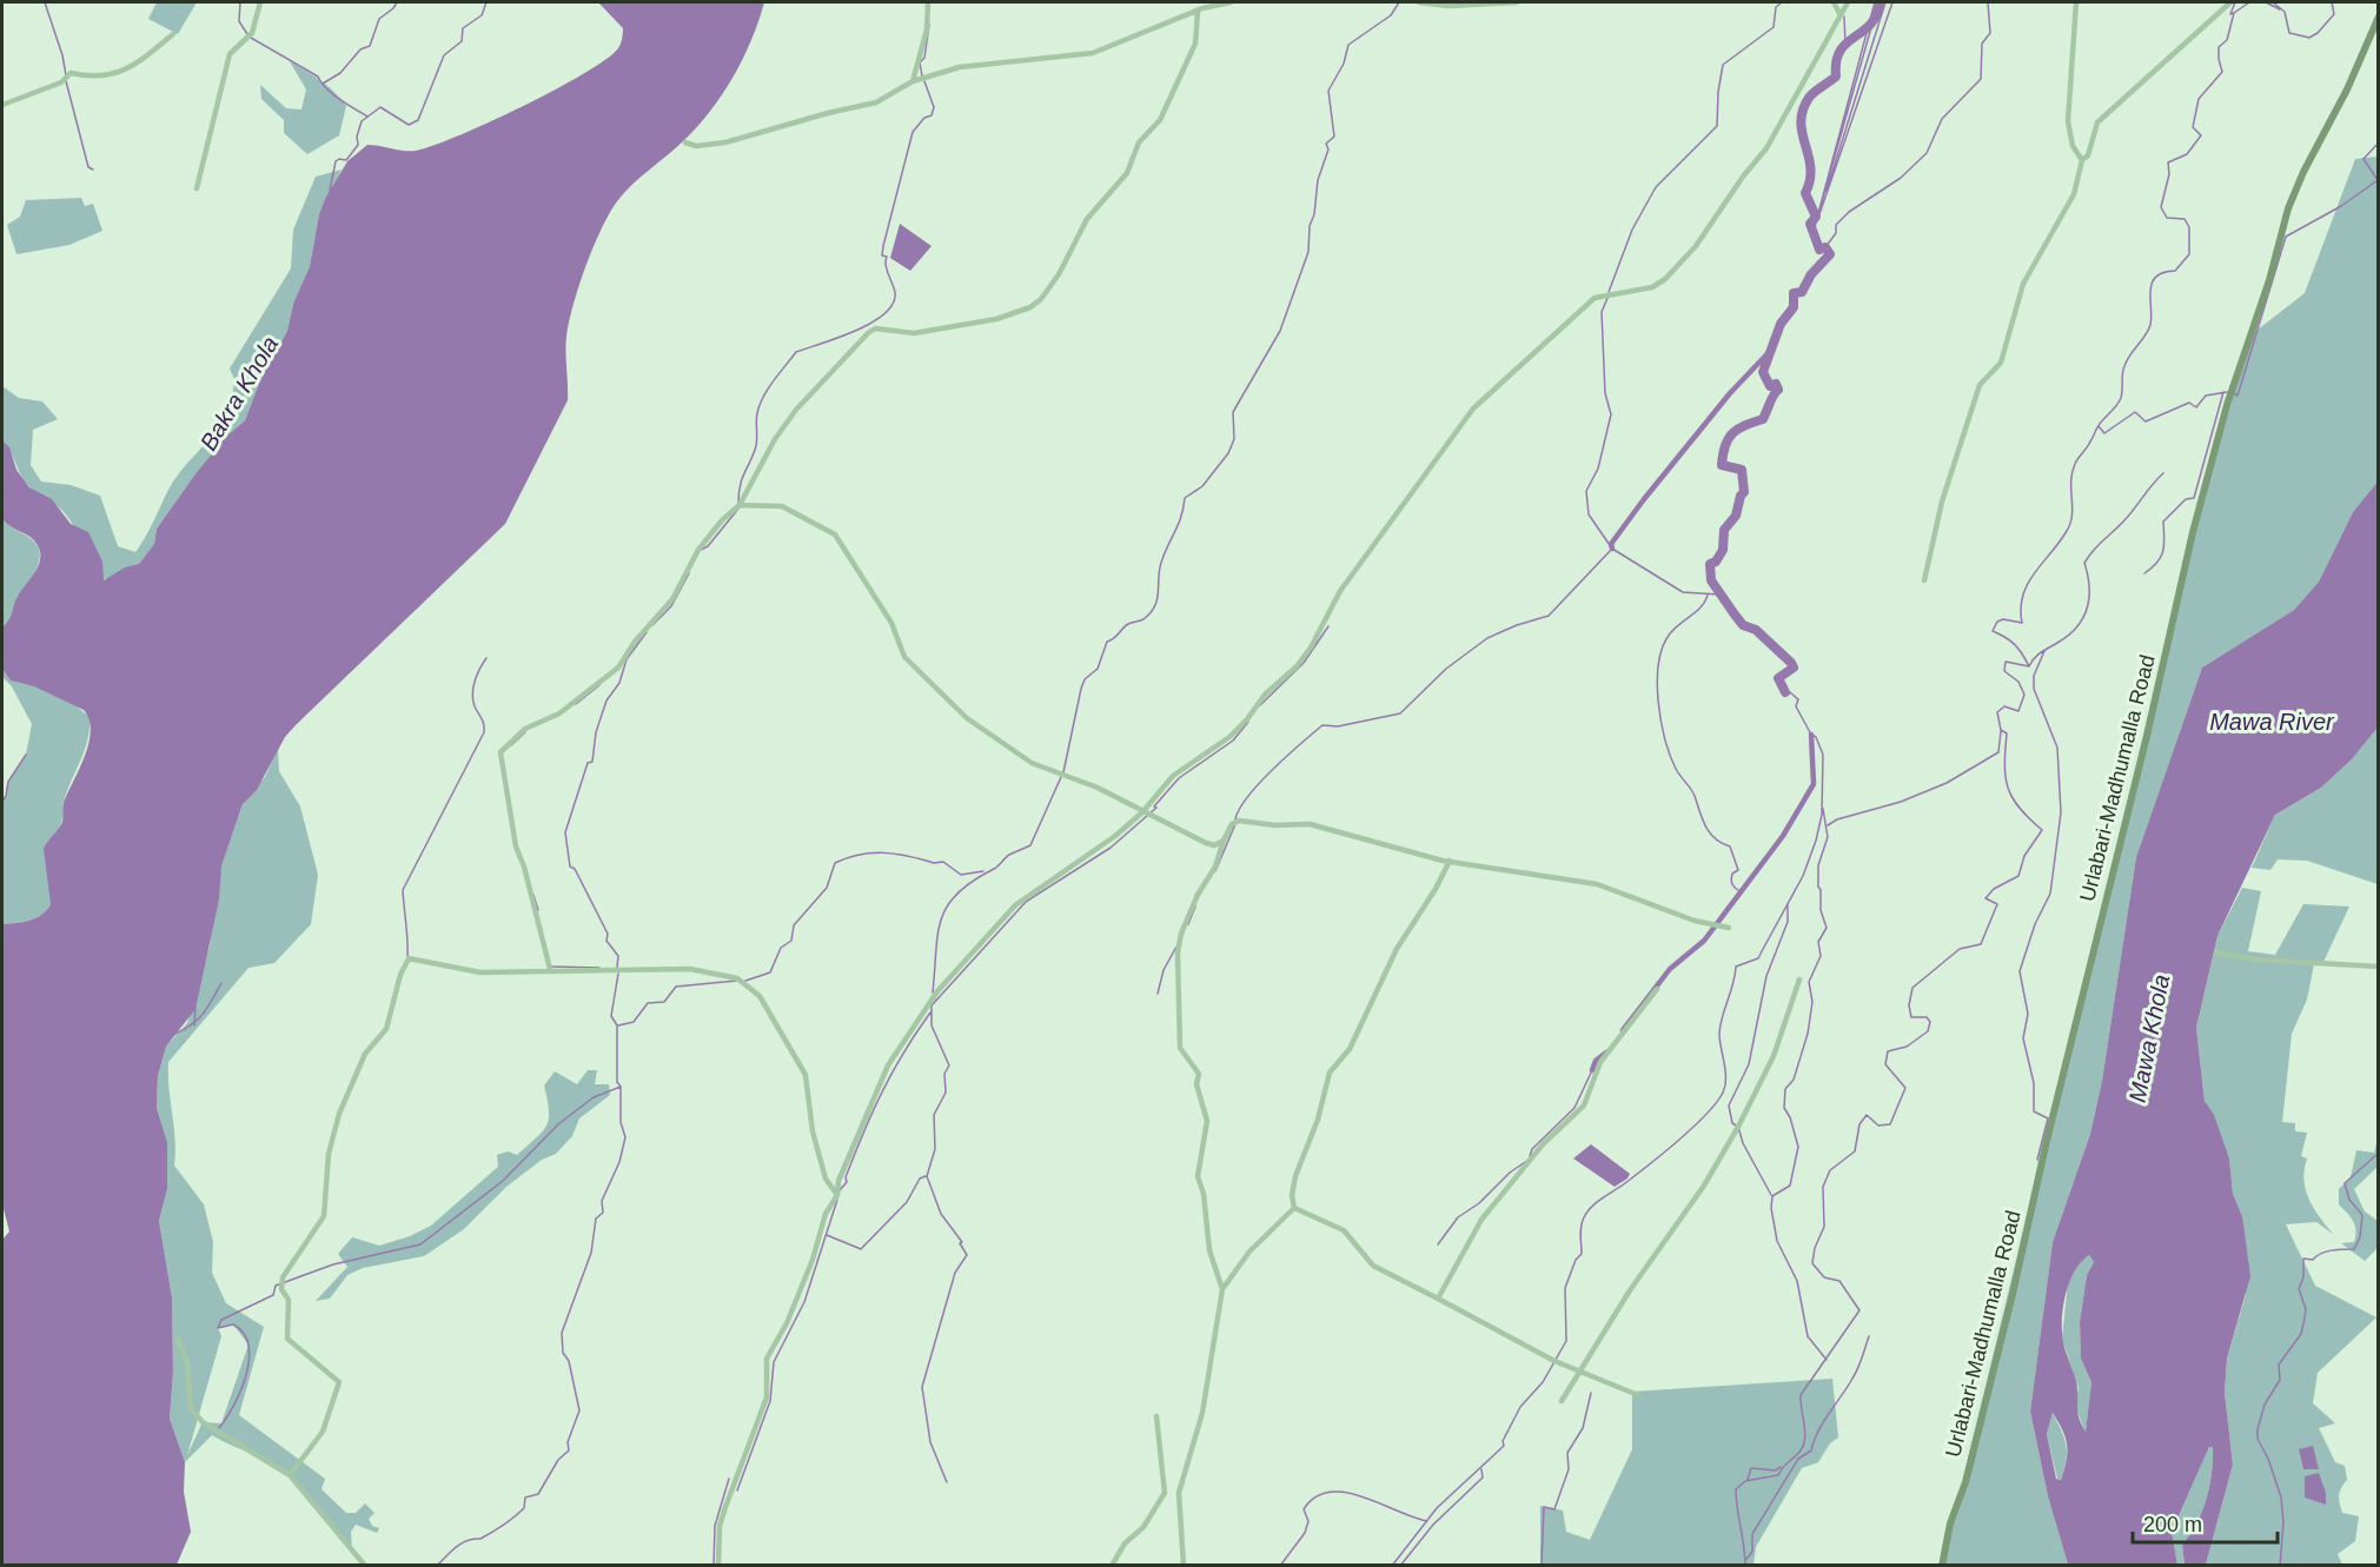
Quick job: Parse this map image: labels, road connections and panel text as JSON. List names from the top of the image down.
{
  "streets": {
    "main road": ["Urlabari-Madhumalla Road"]
  },
  "water": ["Bakra Khola", "Mawa River", "Mawa Khola"],
  "scale_bar": "200 m"
}
